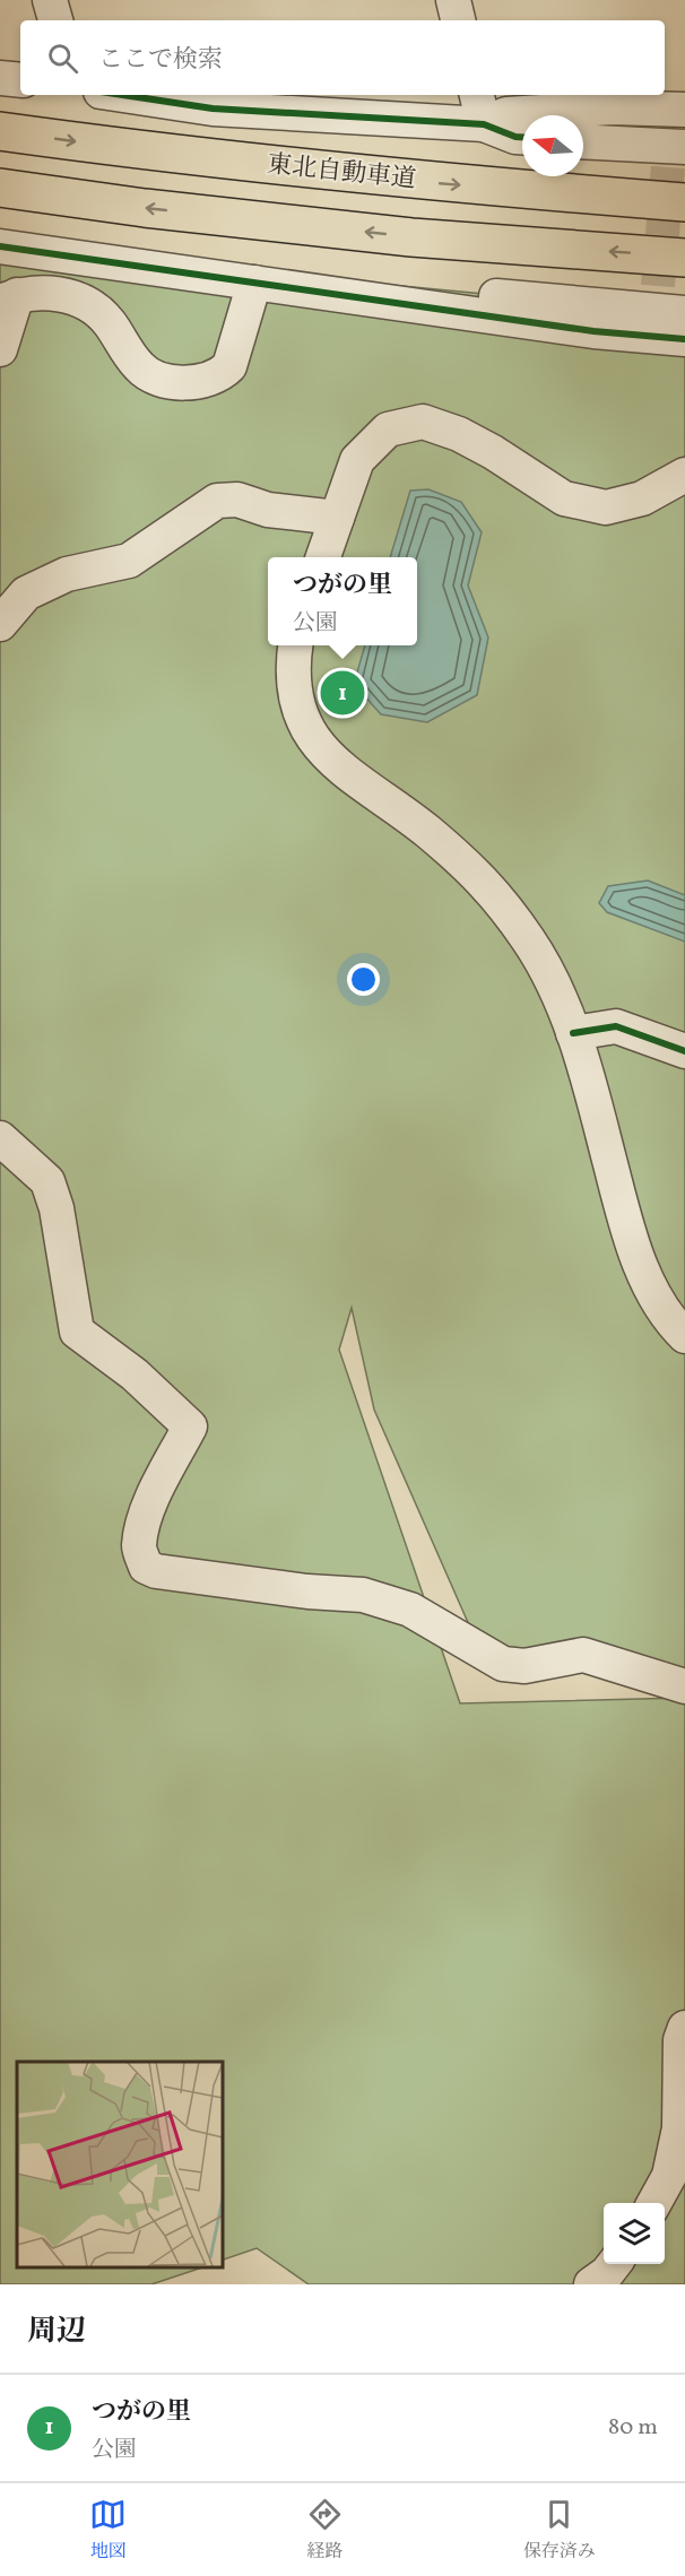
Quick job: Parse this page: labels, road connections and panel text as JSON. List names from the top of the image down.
{
  "streets": {
    "highway": ["東北自動車道"]
  },
  "north": "left",
  "page": {
    "search": "ここで検索",
    "popup": ["つがの里", "公園"],
    "pins": "1",
    "heading": "周辺",
    "list": [
      {
        "mark": "1",
        "name": "つがの里",
        "note": "公園",
        "value": "80 m"
      }
    ],
    "nav": ["地図", "経路", "保存済み"]
  }
}
